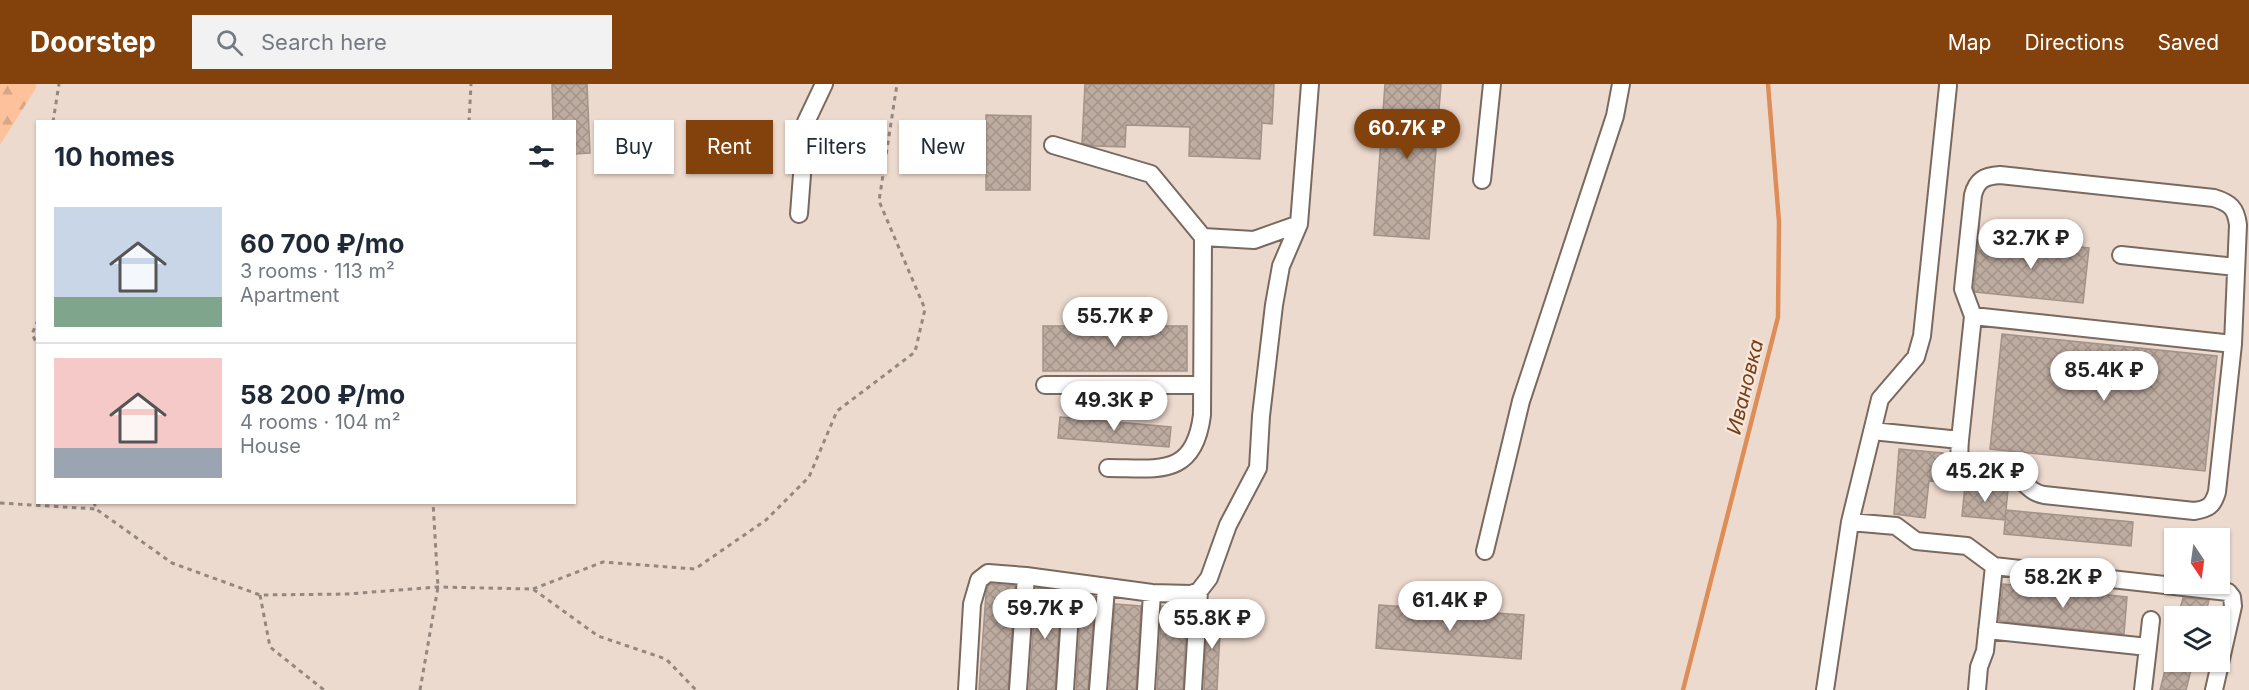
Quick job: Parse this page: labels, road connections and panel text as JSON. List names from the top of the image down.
{
  "water": ["Ивановка"],
  "north": "bottom",
  "page": {
    "header": "Doorstep",
    "search": "Search here",
    "nav": ["Map", "Directions", "Saved"],
    "price": [
      "60.7K ₽",
      "32.7K ₽",
      "55.7K ₽",
      "85.4K ₽",
      "49.3K ₽",
      "45.2K ₽",
      "58.2K ₽",
      "61.4K ₽",
      "59.7K ₽",
      "55.8K ₽"
    ],
    "chip": [
      "Buy",
      "Rent",
      "Filters",
      "New"
    ],
    "heading": "10 homes",
    "list": [
      {
        "name": "60 700 ₽/mo",
        "note": "3 rooms · 113 m² · Apartment"
      },
      {
        "name": "58 200 ₽/mo",
        "note": "4 rooms · 104 m² · House"
      }
    ]
  }
}
